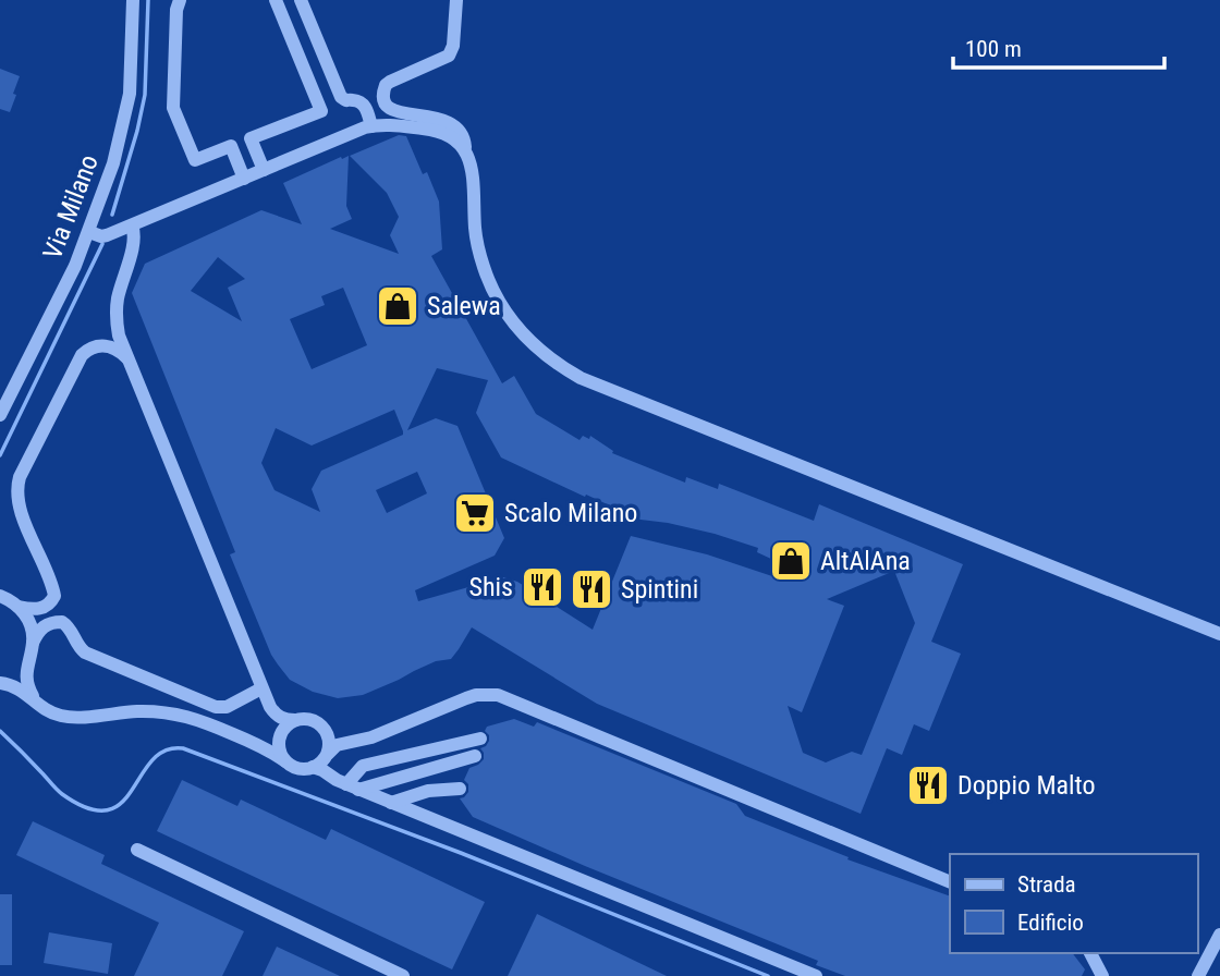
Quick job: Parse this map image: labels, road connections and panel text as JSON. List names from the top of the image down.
{
  "streets": {
    "street": ["Via Milano"]
  },
  "places": {
    "shop": ["Salewa", "AltAlAna"],
    "supermarket": ["Scalo Milano"],
    "restaurant": ["Shis", "Spintini", "Doppio Malto"]
  },
  "legend": ["Strada", "Edificio"],
  "scale_bar": "100 m"
}
